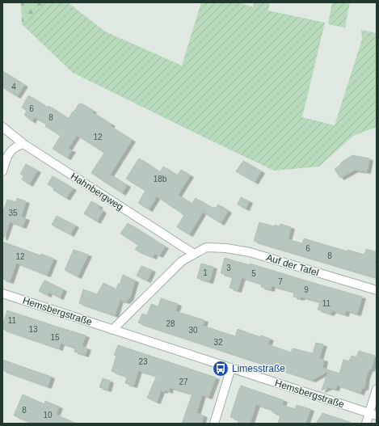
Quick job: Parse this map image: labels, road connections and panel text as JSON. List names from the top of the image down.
{
  "streets": {
    "street": ["Hahnbergweg", "Auf der Tafel", "Hemsbergstraße"]
  },
  "crossings": [
    ["Hahnbergweg", "Auf der Tafel"]
  ],
  "places": {
    "bus stop": ["Limesstraße"]
  },
  "house_numbers": [
    "4",
    "6",
    "8",
    "12",
    "18b",
    "35",
    "6",
    "8",
    "12",
    "3",
    "1",
    "5",
    "7",
    "9",
    "11",
    "11",
    "28",
    "13",
    "30",
    "15",
    "32",
    "23",
    "27",
    "8",
    "10"
  ]
}
